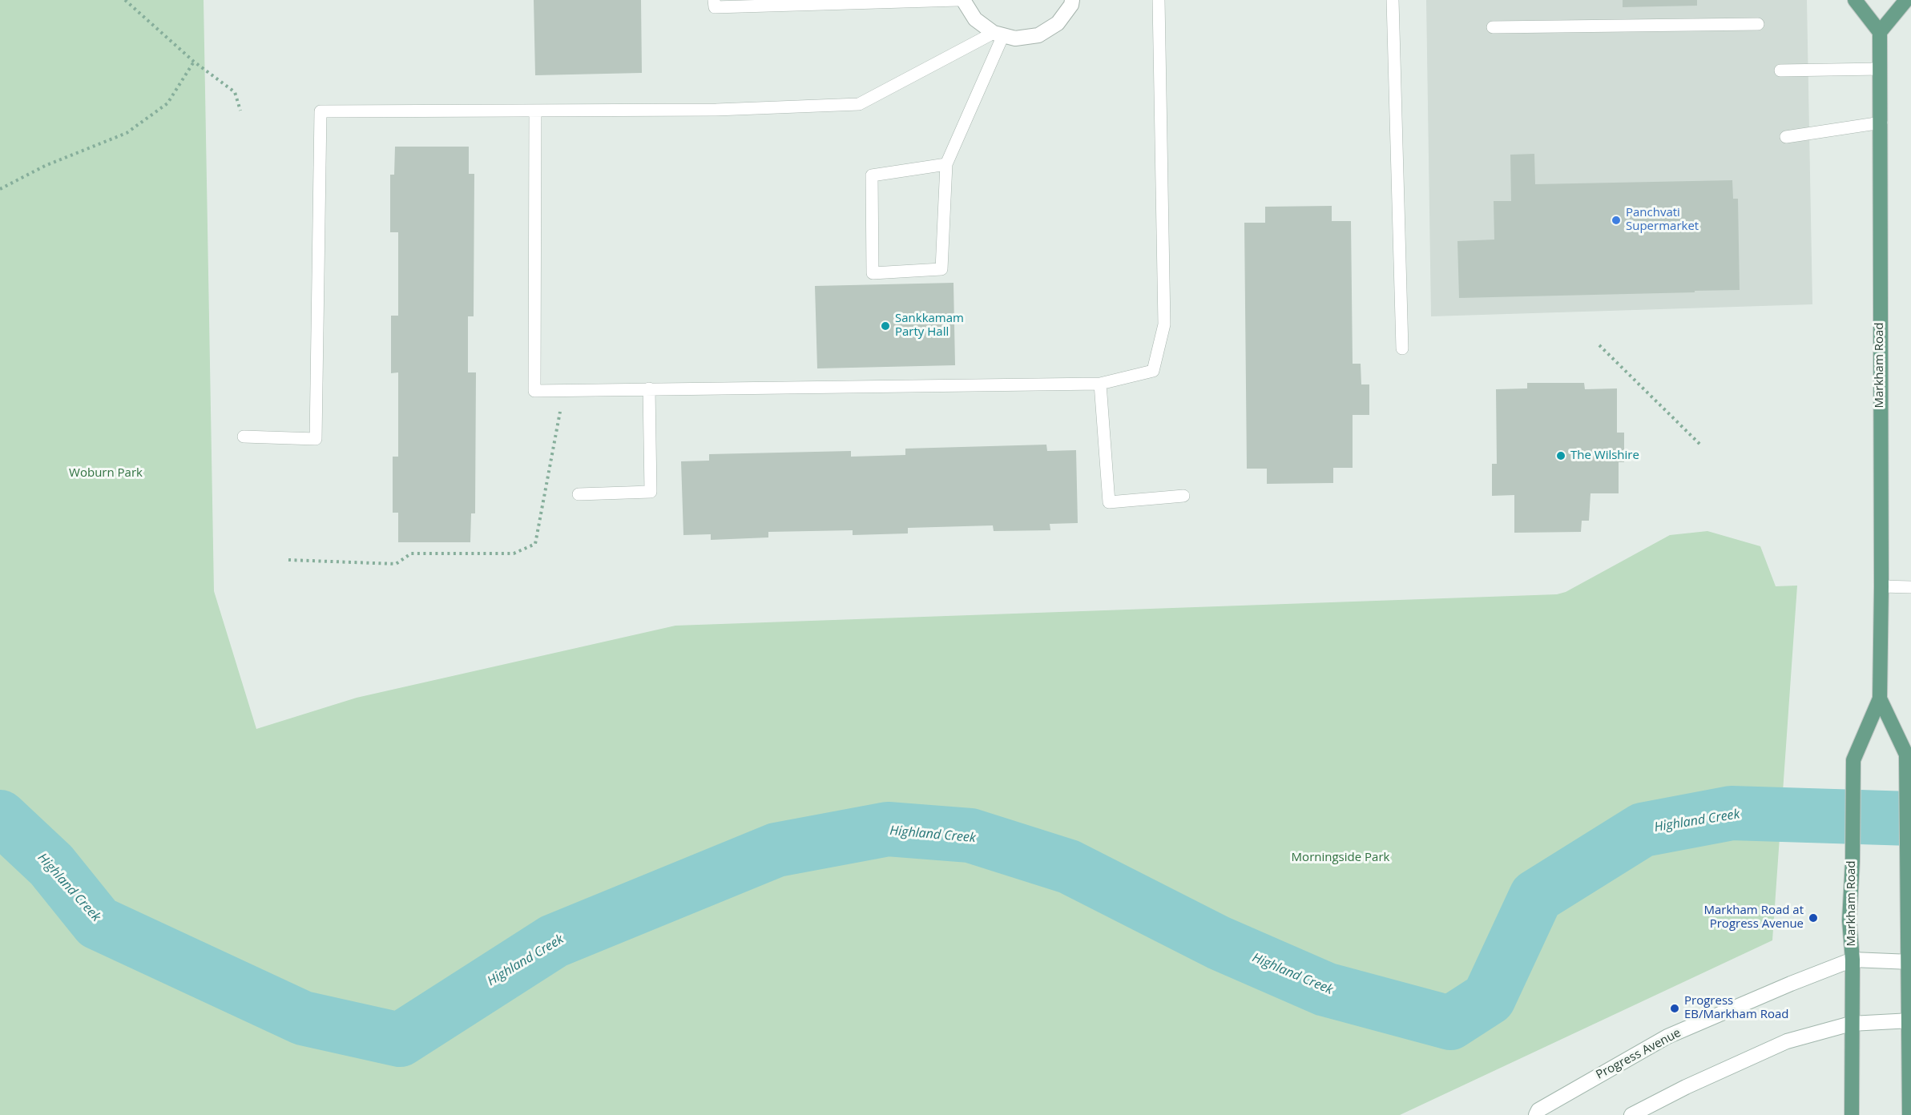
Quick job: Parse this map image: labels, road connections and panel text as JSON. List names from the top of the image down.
{
  "streets": {
    "main road": ["Markham Road", "Progress Avenue"]
  },
  "crossings": [
    ["Markham Road", "Progress Avenue"]
  ],
  "water": ["Highland Creek"],
  "parks": ["Woburn Park", "Morningside Park"],
  "places": [
    "Panchvati Supermarket",
    "Sankkamam Party Hall",
    "The Wilshire",
    "Markham Road at Progress Avenue",
    "Progress EB/Markham Road"
  ]
}
